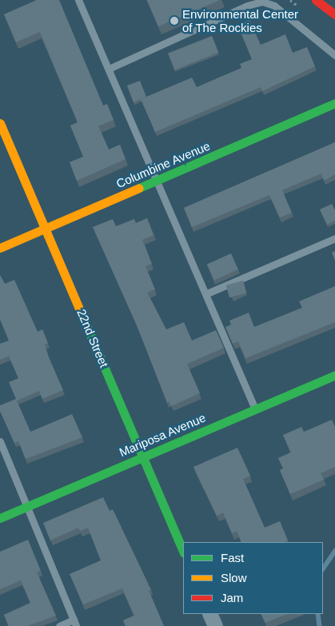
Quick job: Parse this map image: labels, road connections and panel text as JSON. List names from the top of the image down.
{
  "streets": {
    "street": ["Columbine Avenue", "22nd Street", "Mariposa Avenue"]
  },
  "crossings": [
    ["Columbine Avenue", "22nd Street"],
    ["22nd Street", "Mariposa Avenue"]
  ],
  "places": ["Environmental Center of The Rockies"],
  "legend": ["Fast", "Slow", "Jam"]
}
